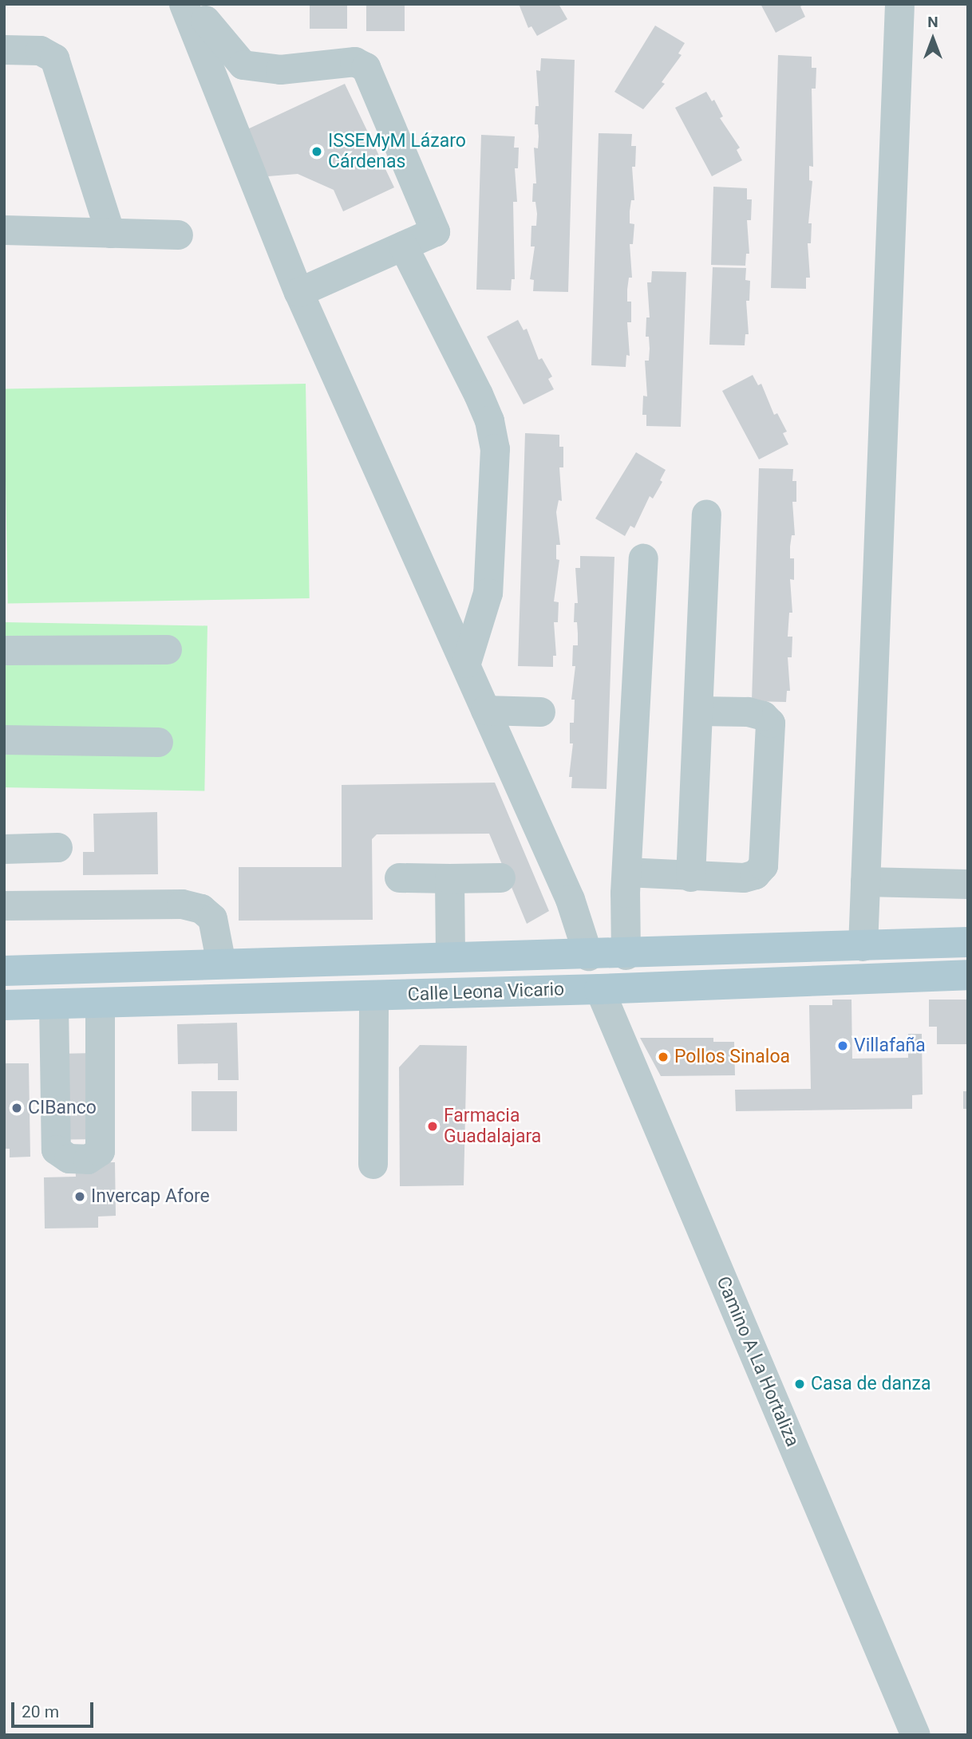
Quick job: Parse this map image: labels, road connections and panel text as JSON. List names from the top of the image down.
{
  "streets": {
    "main road": ["Calle Leona Vicario"],
    "street": ["Camino A La Hortaliza"]
  },
  "crossings": [
    ["Calle Leona Vicario", "Camino A La Hortaliza"]
  ],
  "places": [
    "ISSEMyM Lázaro Cárdenas",
    "Villafaña",
    "Pollos Sinaloa",
    "CIBanco",
    "Farmacia Guadalajara",
    "Invercap Afore",
    "Casa de danza"
  ],
  "scale_bar": "20 m",
  "north": "top"
}
